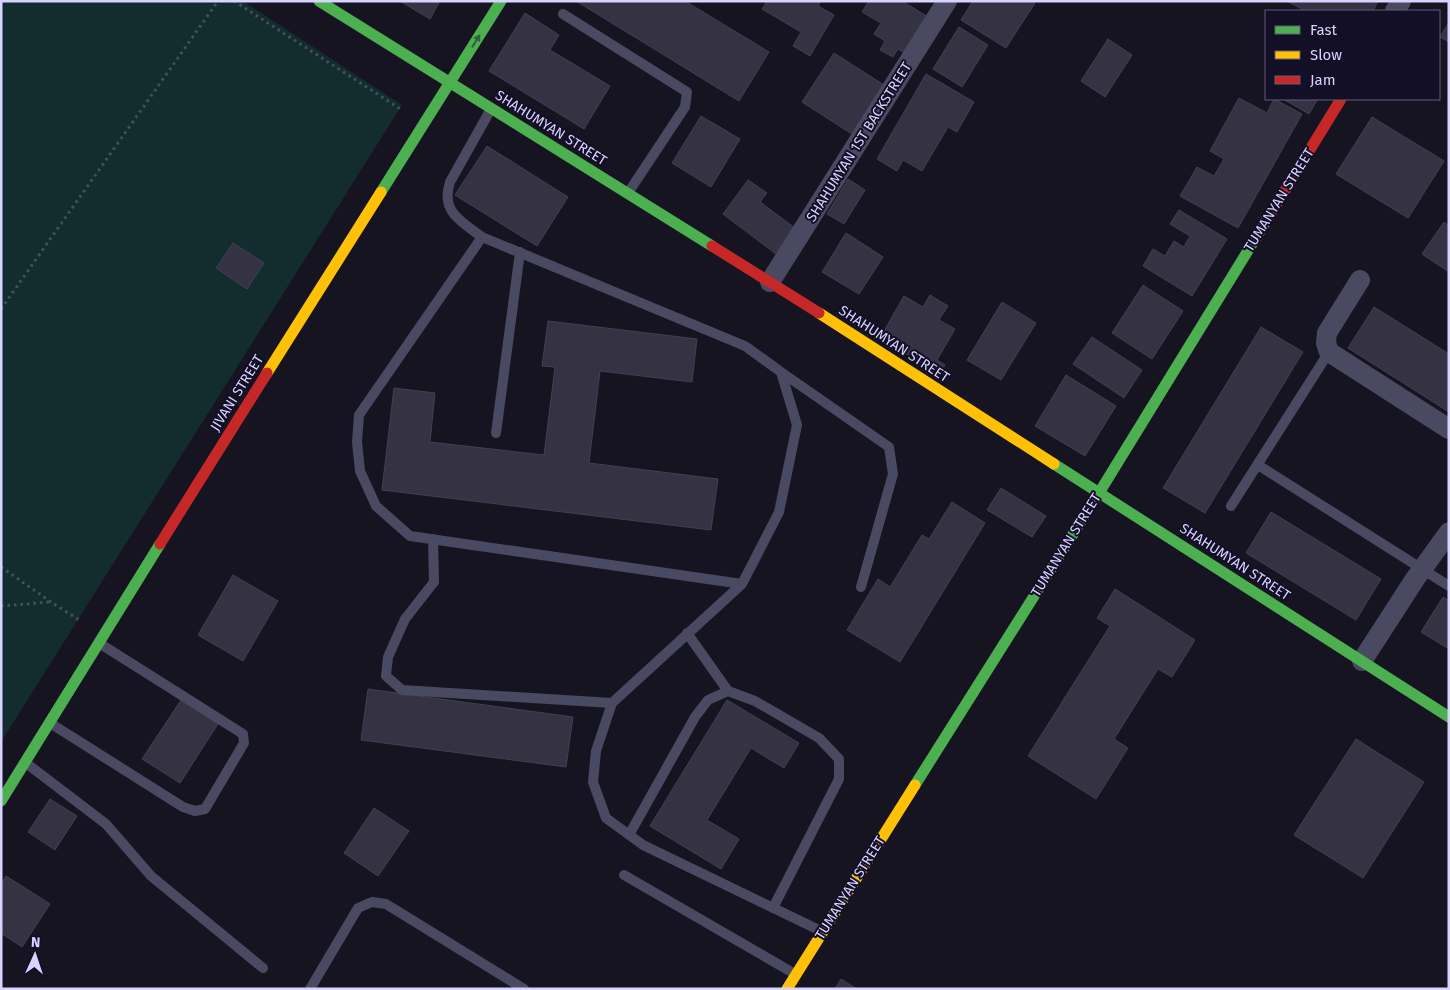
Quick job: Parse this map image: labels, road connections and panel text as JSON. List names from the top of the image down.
{
  "streets": {
    "street": [
      "SHAHUMYAN STREET",
      "SHAHUMYAN 1ST BACKSTREET",
      "TUMANYAN STREET",
      "JIVANI STREET"
    ]
  },
  "crossings": [
    ["SHAHUMYAN STREET", "SHAHUMYAN 1ST BACKSTREET"],
    ["SHAHUMYAN STREET", "TUMANYAN STREET"],
    ["SHAHUMYAN STREET", "JIVANI STREET"]
  ],
  "legend": ["Fast", "Slow", "Jam"],
  "north": "top"
}
